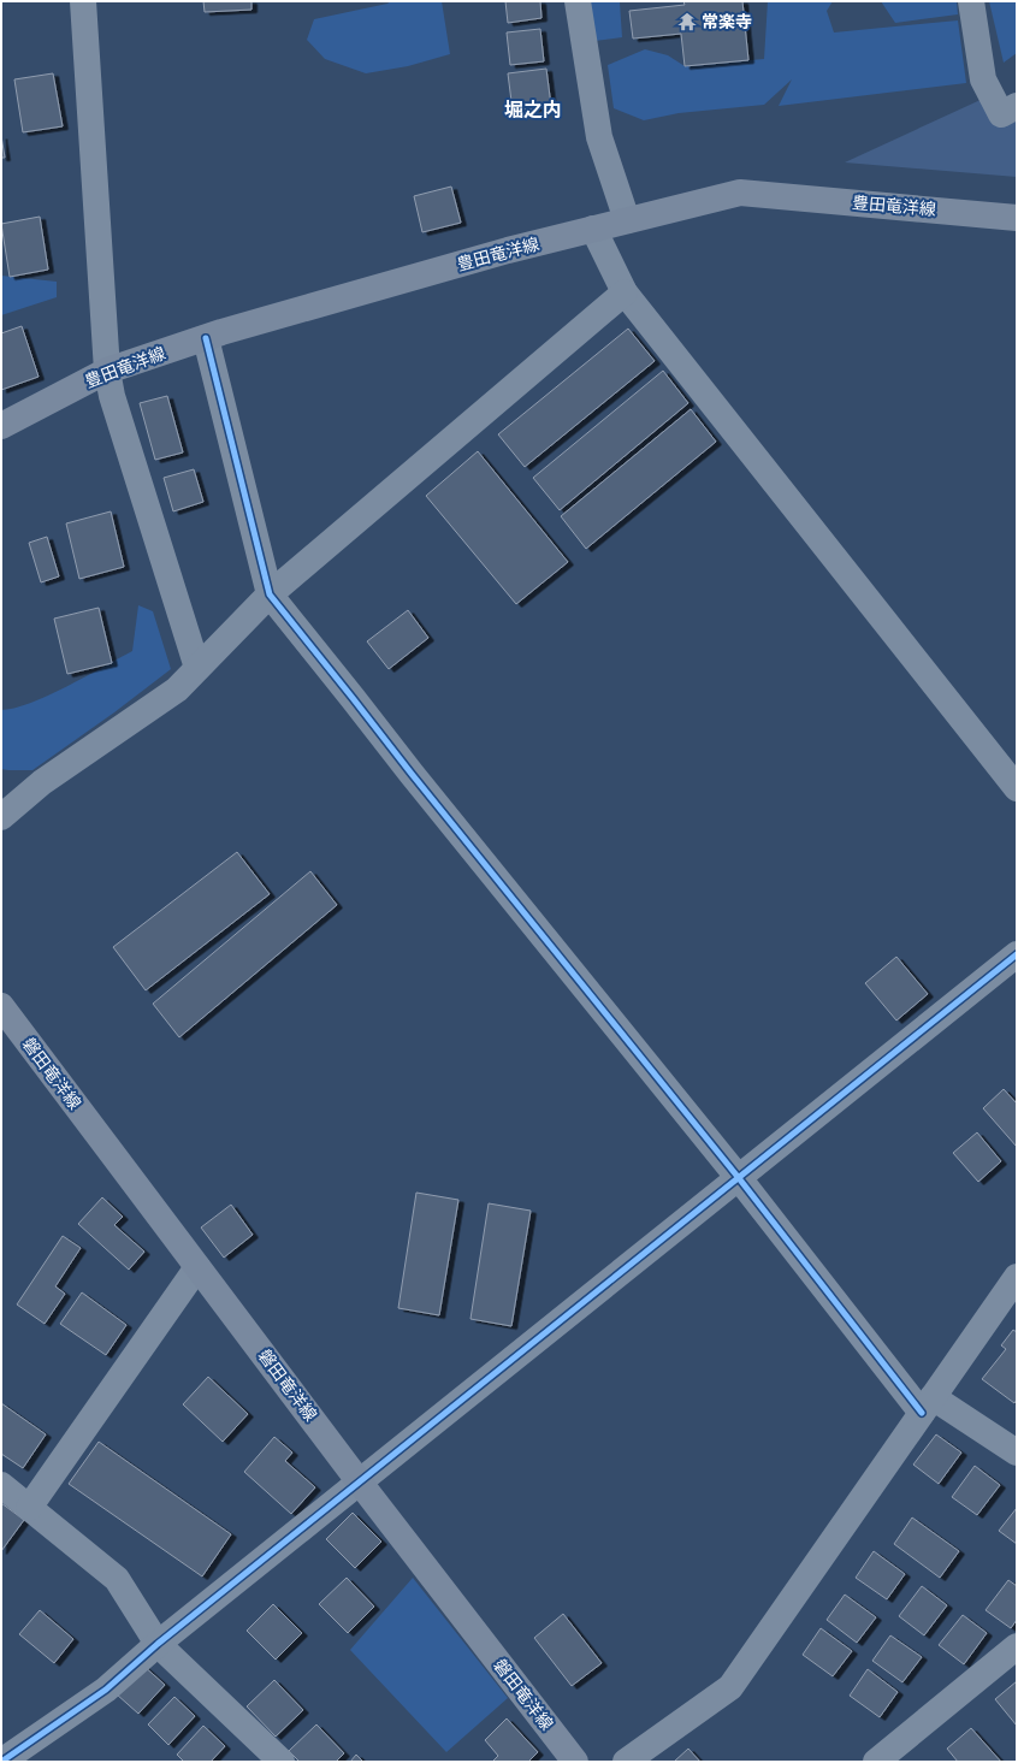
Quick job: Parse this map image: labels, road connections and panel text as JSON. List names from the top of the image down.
{
  "streets": {
    "main road": ["豊田竜洋線", "磐田竜洋線"]
  },
  "districts": ["堀之内"],
  "places": {
    "temple": ["常楽寺"]
  }
}
